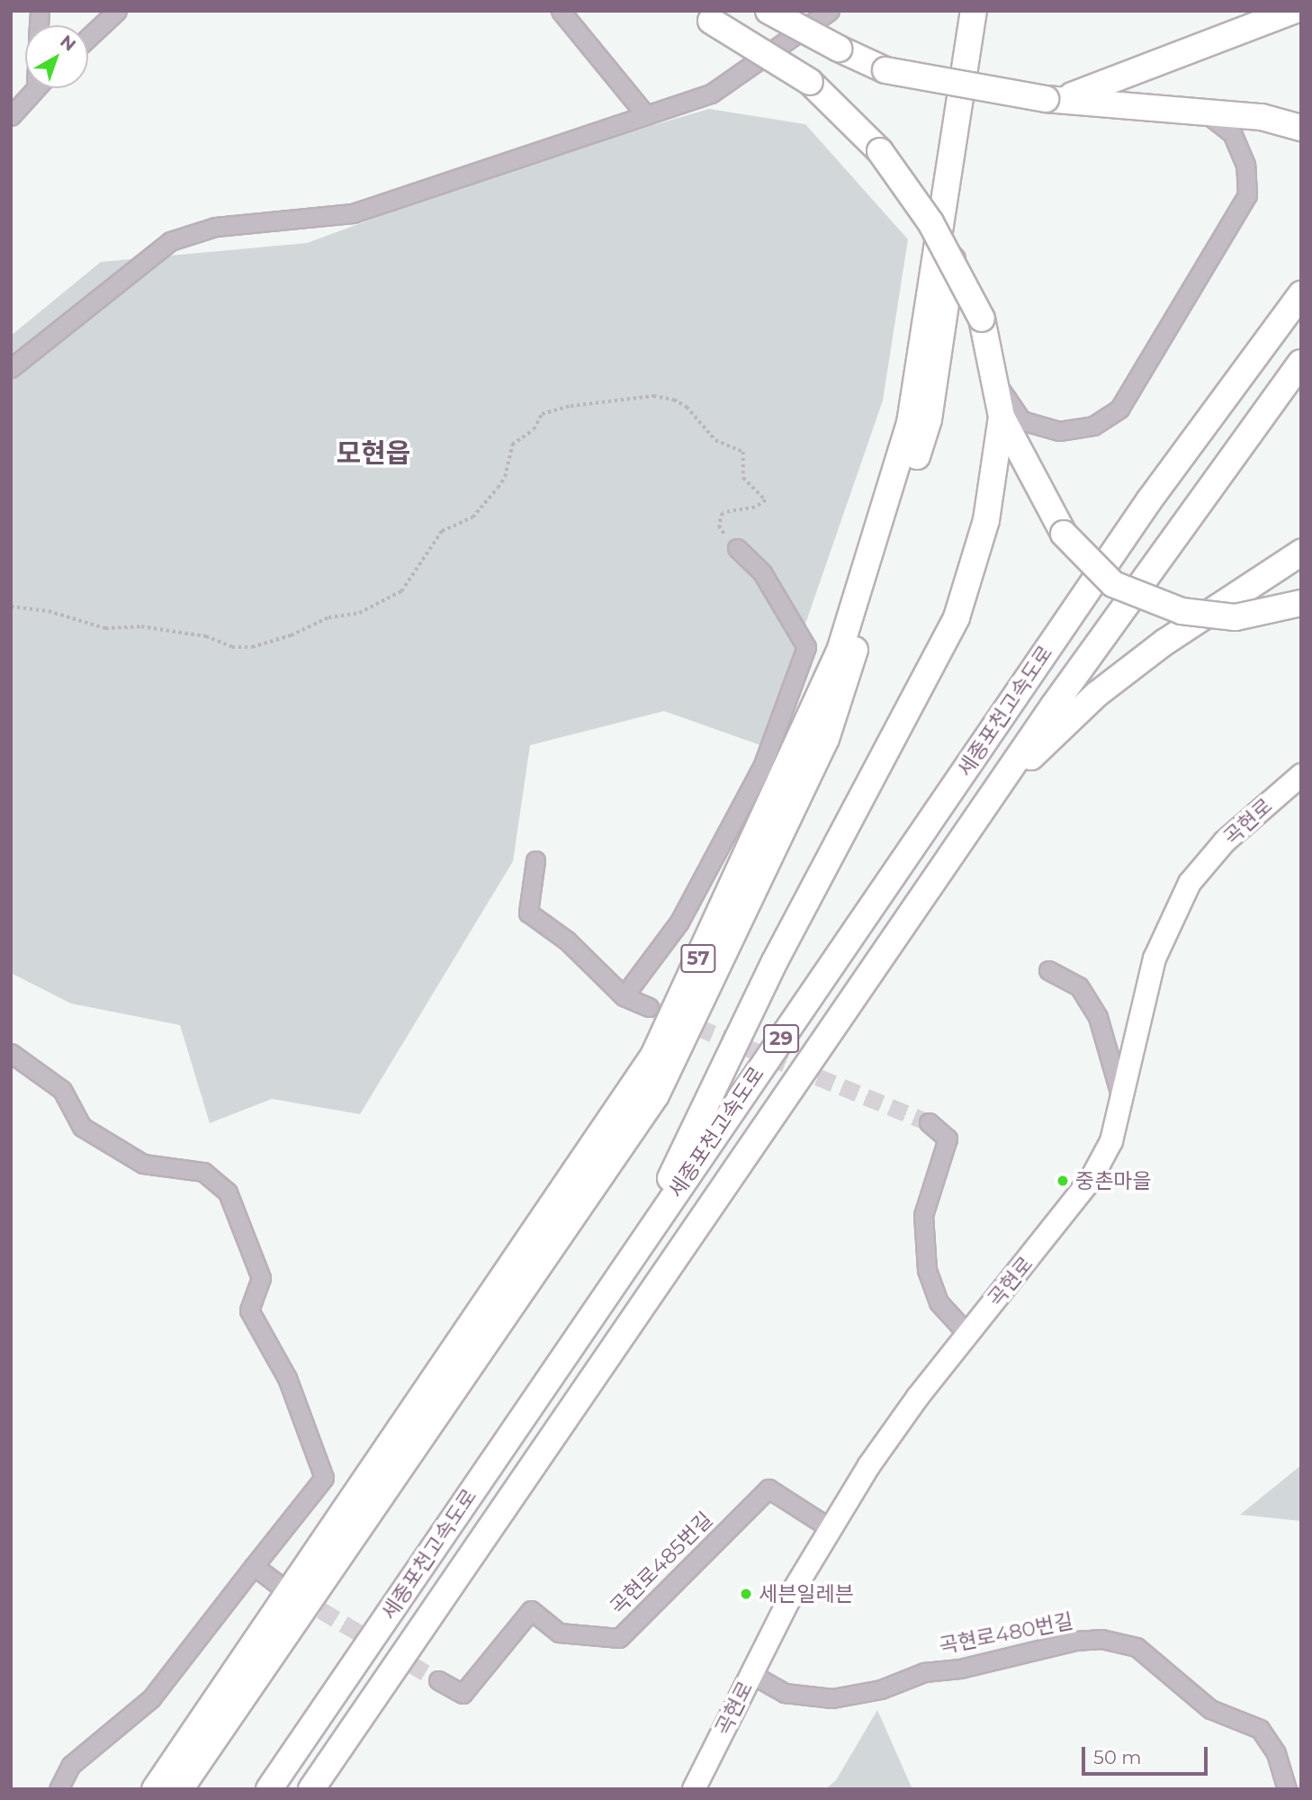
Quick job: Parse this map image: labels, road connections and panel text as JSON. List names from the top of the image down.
{
  "streets": {
    "highway": ["세종포천고속도로", "57", "29"],
    "main road": ["곡현로"],
    "street": ["곡현로485번길", "곡현로480번길"]
  },
  "crossings": [
    ["곡현로", "곡현로485번길"],
    ["곡현로", "곡현로480번길"]
  ],
  "districts": ["모현읍"],
  "places": ["중촌마을", "세븐일레븐"],
  "scale_bar": "50 m",
  "north": "top right"
}
